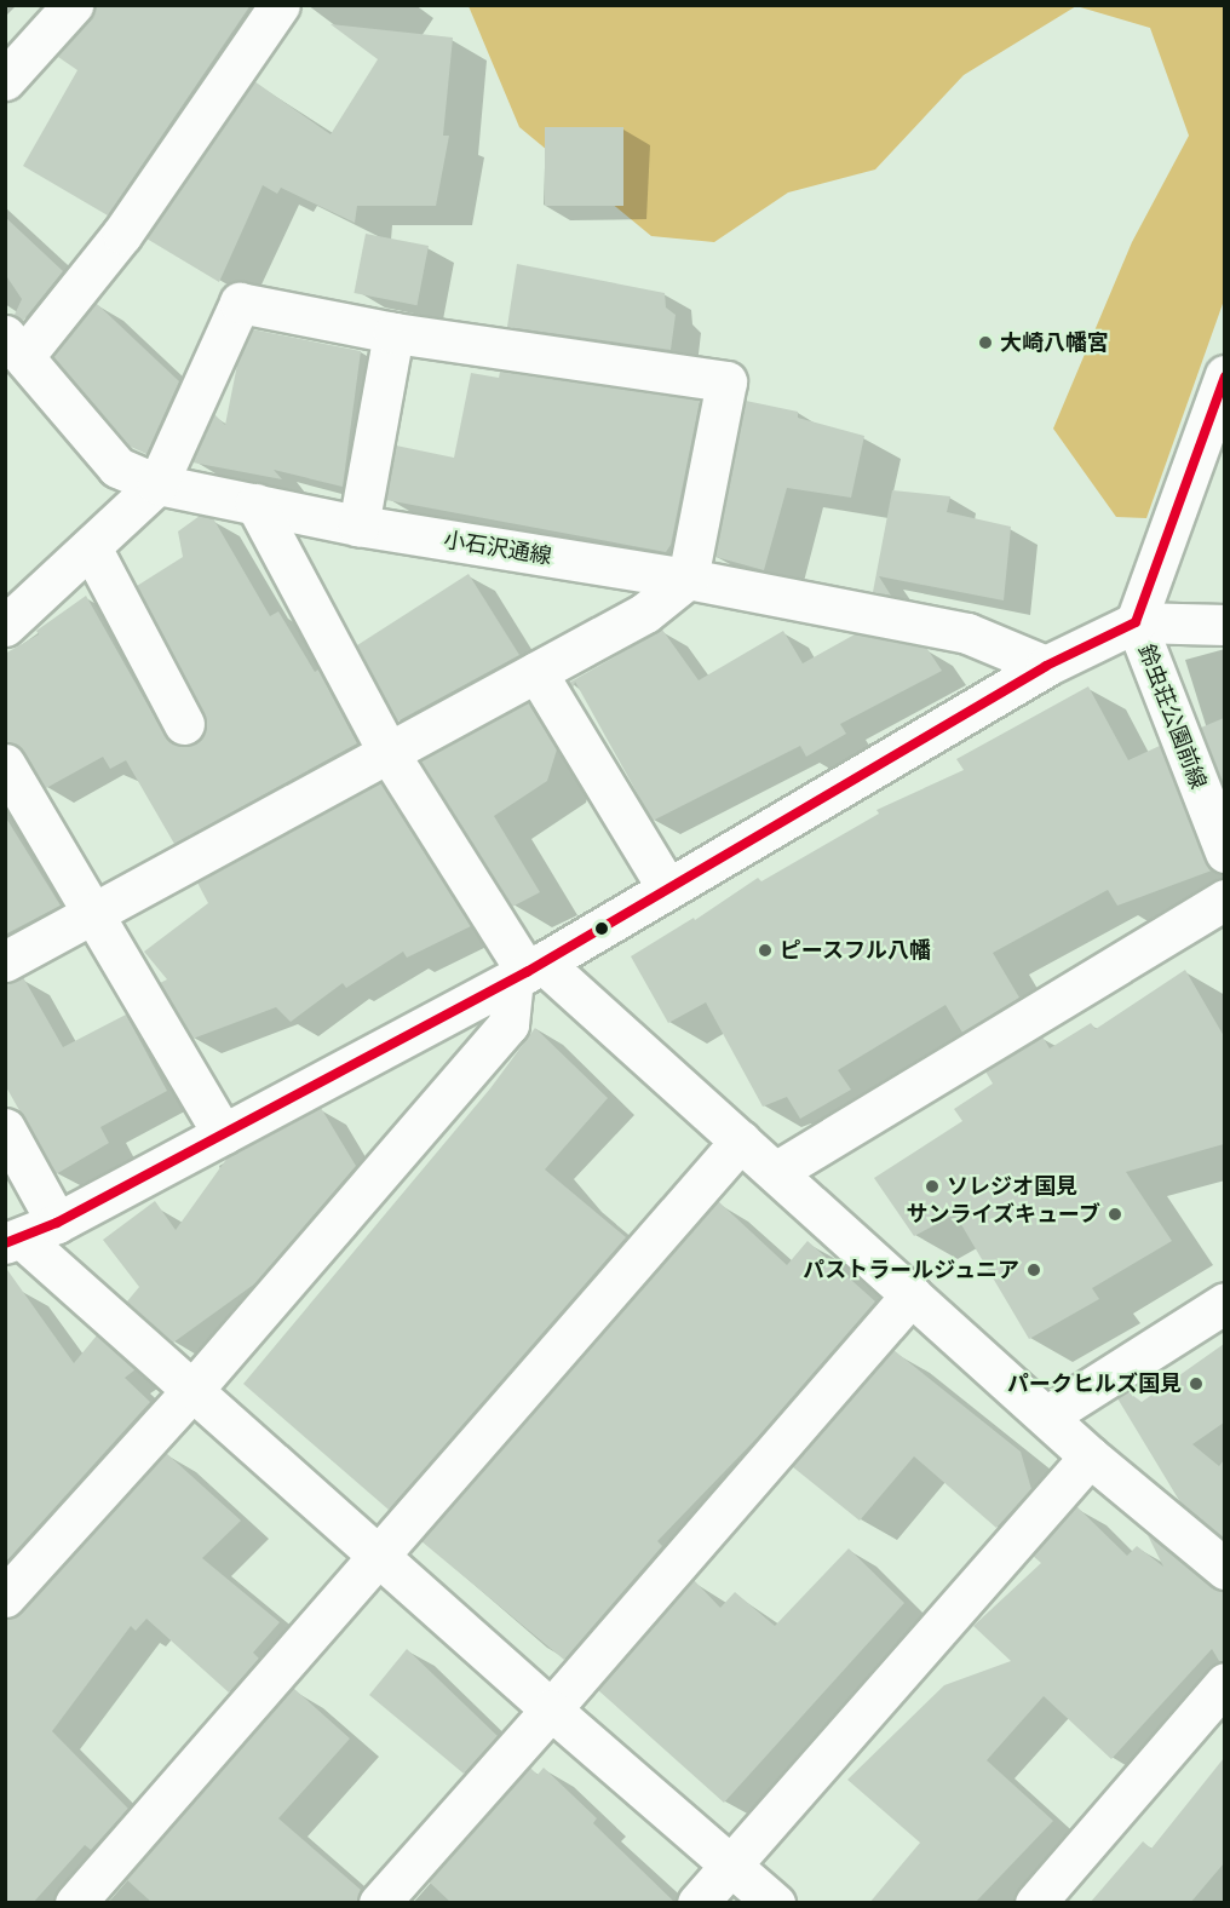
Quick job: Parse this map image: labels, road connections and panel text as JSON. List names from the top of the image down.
{
  "streets": {
    "street": ["小石沢通線", "鈴虫荘公園前線"]
  },
  "places": [
    "大崎八幡宮",
    "ピースフル八幡",
    "ソレジオ国見",
    "サンライズキューブ",
    "パストラールジュニア",
    "パークヒルズ国見"
  ]
}
